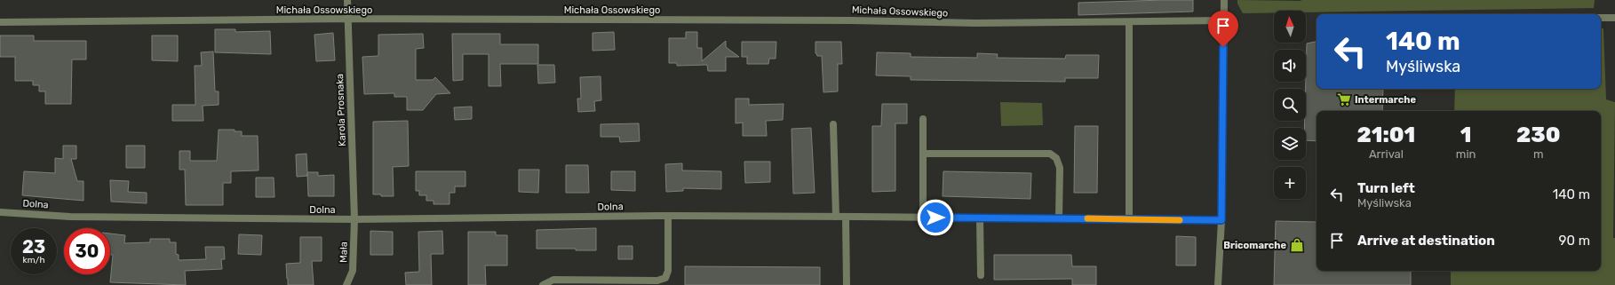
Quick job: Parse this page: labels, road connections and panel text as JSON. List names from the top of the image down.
{
  "streets": {
    "street": [
      "Michała Ossowskiego",
      "Karola Prosnaka",
      "Dolna",
      "Mała"
    ]
  },
  "crossings": [
    ["Michała Ossowskiego", "Karola Prosnaka"],
    ["Karola Prosnaka", "Dolna"],
    ["Karola Prosnaka", "Mała"],
    ["Dolna", "Mała"]
  ],
  "places": {
    "supermarket": ["Intermarche"],
    "shop": ["Bricomarche"]
  },
  "north": "top",
  "page": {
    "map_buttons": "+",
    "turn": ["140 m", "Myśliwska"],
    "eta": [
      "21:01",
      "Arrival",
      "1",
      "min",
      "230",
      "m"
    ],
    "list": [
      {
        "name": "Turn left",
        "note": "Myśliwska",
        "value": "140 m"
      },
      {
        "name": "Arrive at destination",
        "value": "90 m"
      }
    ],
    "speed": "23 km/h",
    "limit": "30"
  }
}
